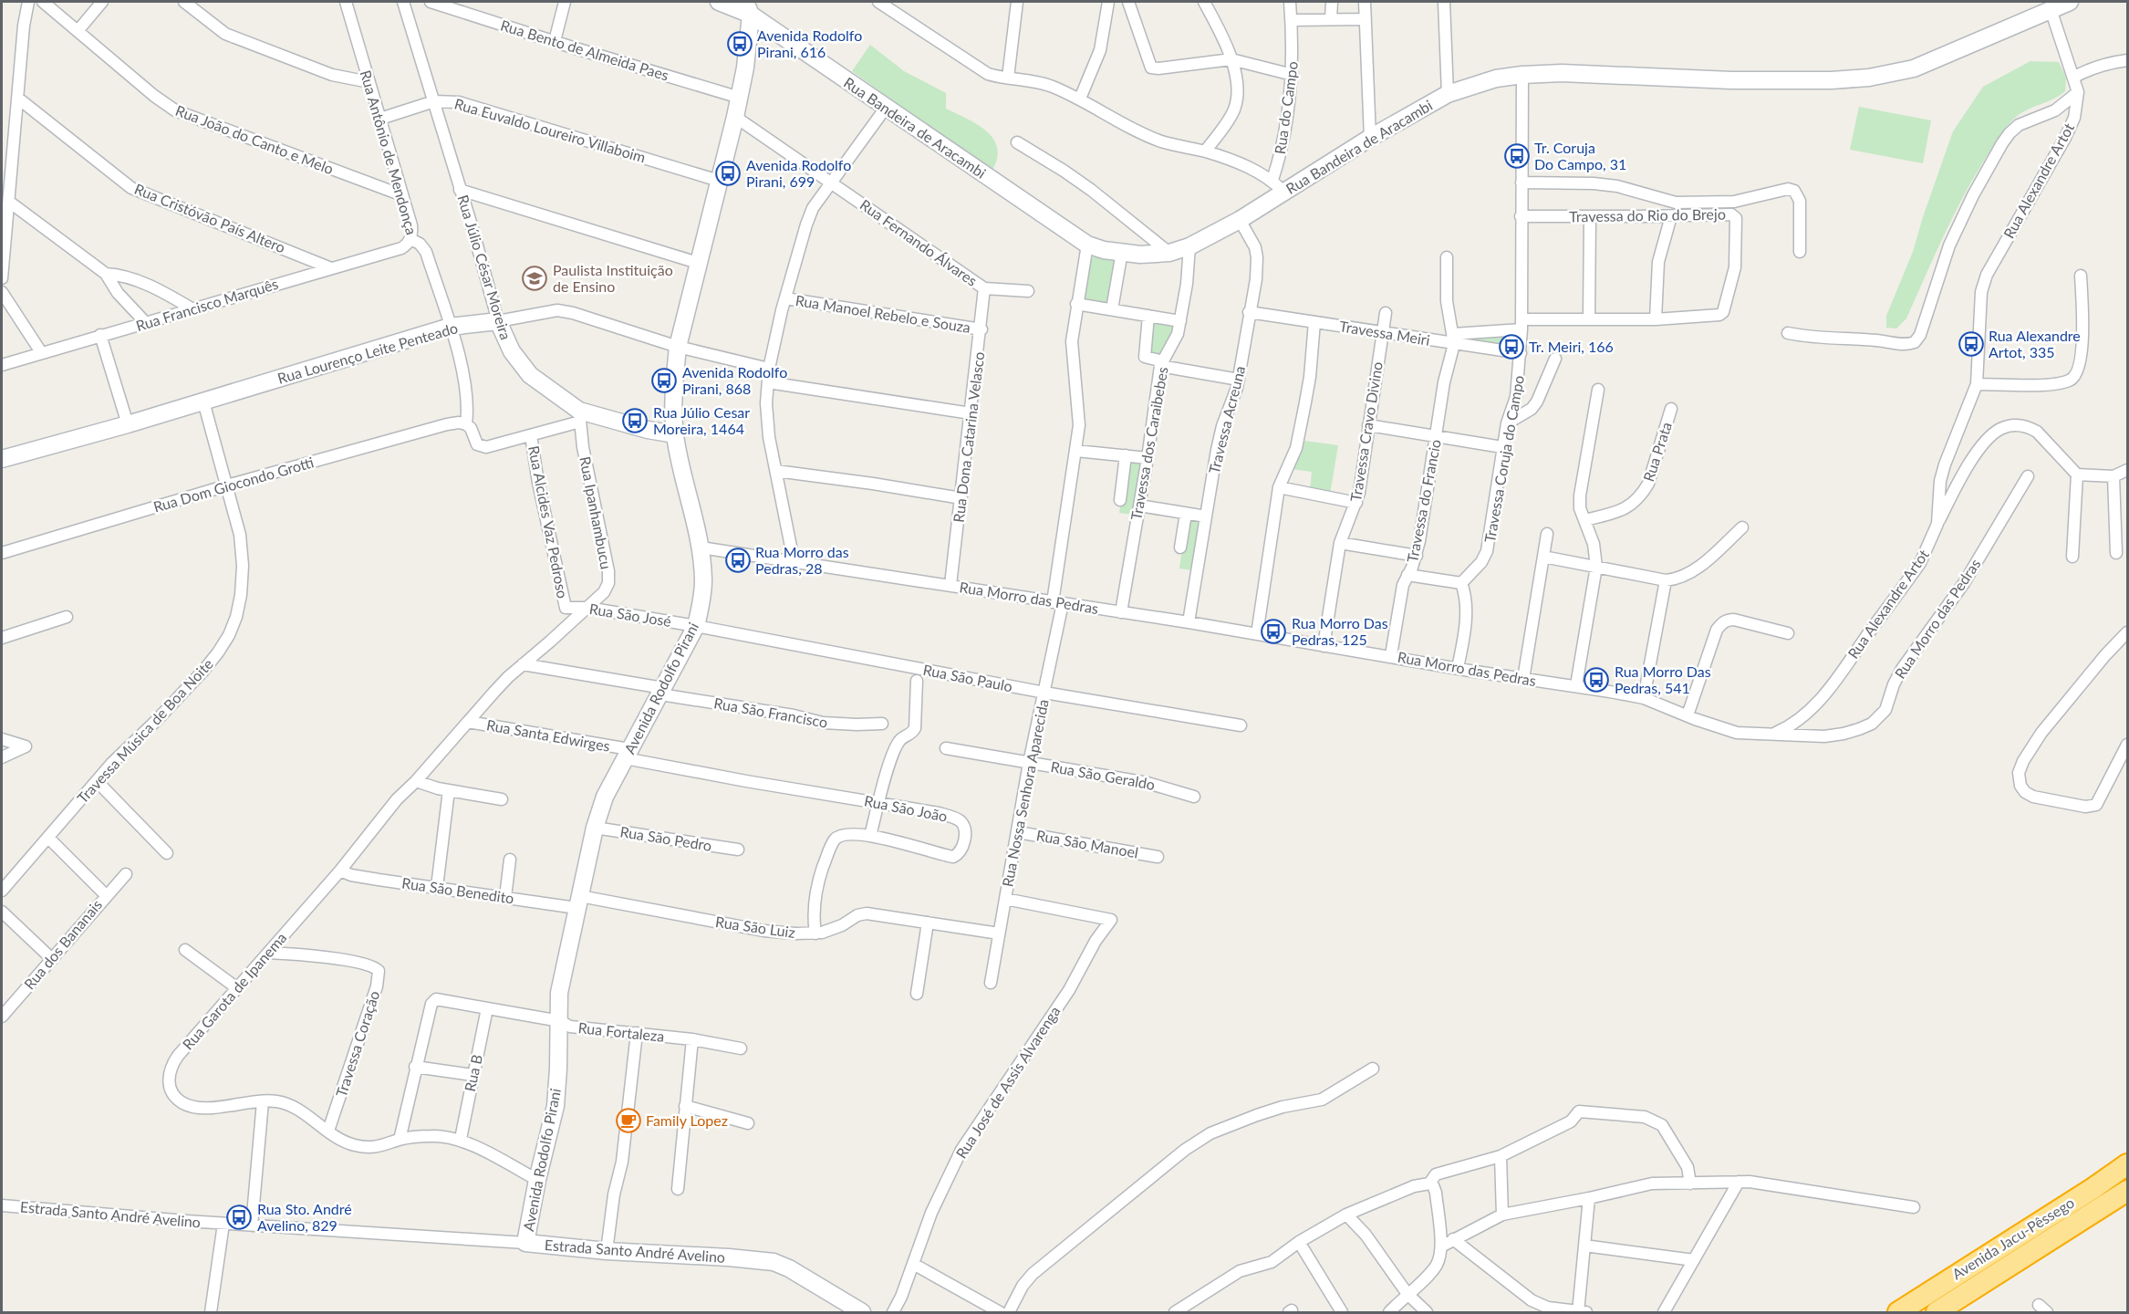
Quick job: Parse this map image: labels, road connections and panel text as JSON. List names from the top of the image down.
{
  "streets": {
    "highway": ["Avenida Jacu-Pêssego"],
    "main road": [
      "Rua Bandeira de Aracambi",
      "Rua Júlio César Moreira",
      "Rua Lourenço Leite Penteado",
      "Avenida Rodolfo Pirani",
      "Estrada Santo André Avelino"
    ],
    "street": [
      "Rua Bento de Almeida Paes",
      "Rua do Campo",
      "Rua Euvaldo Loureiro Villaboim",
      "Rua João do Canto e Melo",
      "Rua Antônio de Mendonça",
      "Rua Alexandre Artot",
      "Travessa do Rio do Brejo",
      "Rua Cristóvão País Altero",
      "Rua Fernando Álvares",
      "Rua Francisco Marquês",
      "Rua Manoel Rebelo e Souza",
      "Travessa Meiri",
      "Travessa Acreuna",
      "Travessa Cravo Divino",
      "Rua Dona Catarina Velasco",
      "Travessa dos Caraibebes",
      "Rua Prata",
      "Travessa Coruja do Campo",
      "Rua Dom Giocondo Grotti",
      "Travessa do Francio",
      "Rua Ipanhambucu",
      "Rua Alcides Vaz Pedroso",
      "Rua Morro das Pedras",
      "Rua São José",
      "Rua São Paulo",
      "Rua São Francisco",
      "Travessa Música de Boa Noite",
      "Rua Santa Edwirges",
      "Rua São Geraldo",
      "Rua Nossa Senhora Aparecida",
      "Rua São João",
      "Rua São Pedro",
      "Rua São Manoel",
      "Rua São Benedito",
      "Rua São Luiz",
      "Rua dos Bananais",
      "Rua Garota de Ipanema",
      "Rua Fortaleza",
      "Travessa Coração",
      "Rua B",
      "Rua José de Assis Alvarenga"
    ]
  },
  "crossings": [
    ["Rua Bento de Almeida Paes", "Avenida Rodolfo Pirani"],
    ["Rua do Campo", "Rua Bandeira de Aracambi"],
    ["Rua Bandeira de Aracambi", "Rua Alexandre Artot"],
    ["Rua Bandeira de Aracambi", "Travessa Acreuna"],
    ["Rua Bandeira de Aracambi", "Travessa dos Caraibebes"],
    ["Rua Bandeira de Aracambi", "Travessa Coruja do Campo"],
    ["Rua Bandeira de Aracambi", "Avenida Rodolfo Pirani"],
    ["Rua Bandeira de Aracambi", "Rua Nossa Senhora Aparecida"],
    ["Rua Euvaldo Loureiro Villaboim", "Rua Antônio de Mendonça"],
    ["Rua Euvaldo Loureiro Villaboim", "Rua Júlio César Moreira"],
    ["Rua Euvaldo Loureiro Villaboim", "Avenida Rodolfo Pirani"],
    ["Rua João do Canto e Melo", "Rua Antônio de Mendonça"],
    ["Rua Antônio de Mendonça", "Rua Francisco Marquês"],
    ["Rua Antônio de Mendonça", "Rua Lourenço Leite Penteado"],
    ["Rua Antônio de Mendonça", "Rua Dom Giocondo Grotti"],
    ["Rua Alexandre Artot", "Rua Morro das Pedras"],
    ["Travessa do Rio do Brejo", "Travessa Meiri"],
    ["Travessa do Rio do Brejo", "Travessa Coruja do Campo"],
    ["Travessa do Rio do Brejo", "Travessa do Francio"],
    ["Rua Cristóvão País Altero", "Rua Francisco Marquês"],
    ["Rua Fernando Álvares", "Rua Dona Catarina Velasco"],
    ["Rua Fernando Álvares", "Avenida Rodolfo Pirani"],
    ["Rua Júlio César Moreira", "Rua Lourenço Leite Penteado"],
    ["Rua Júlio César Moreira", "Rua Ipanhambucu"],
    ["Rua Júlio César Moreira", "Avenida Rodolfo Pirani"],
    ["Rua Manoel Rebelo e Souza", "Rua Dona Catarina Velasco"],
    ["Travessa Meiri", "Travessa Acreuna"],
    ["Travessa Meiri", "Travessa Cravo Divino"],
    ["Travessa Meiri", "Travessa Coruja do Campo"],
    ["Travessa Meiri", "Travessa do Francio"],
    ["Rua Lourenço Leite Penteado", "Avenida Rodolfo Pirani"],
    ["Rua Lourenço Leite Penteado", "Travessa Música de Boa Noite"],
    ["Travessa Acreuna", "Rua Morro das Pedras"],
    ["Travessa Cravo Divino", "Rua Morro das Pedras"],
    ["Rua Dona Catarina Velasco", "Rua Morro das Pedras"],
    ["Travessa dos Caraibebes", "Rua Morro das Pedras"],
    ["Rua Dom Giocondo Grotti", "Travessa Música de Boa Noite"],
    ["Travessa do Francio", "Rua Morro das Pedras"],
    ["Rua Ipanhambucu", "Rua São José"],
    ["Rua Ipanhambucu", "Rua Garota de Ipanema"],
    ["Rua Alcides Vaz Pedroso", "Rua São José"],
    ["Rua Morro das Pedras", "Avenida Rodolfo Pirani"],
    ["Rua Morro das Pedras", "Rua Nossa Senhora Aparecida"],
    ["Rua São José", "Rua São Paulo"],
    ["Rua São José", "Avenida Rodolfo Pirani"],
    ["Rua São José", "Rua Garota de Ipanema"],
    ["Rua São Paulo", "Avenida Rodolfo Pirani"],
    ["Rua São Paulo", "Rua Nossa Senhora Aparecida"],
    ["Avenida Rodolfo Pirani", "Rua São Francisco"],
    ["Avenida Rodolfo Pirani", "Rua Santa Edwirges"],
    ["Avenida Rodolfo Pirani", "Rua São João"],
    ["Avenida Rodolfo Pirani", "Rua São Pedro"],
    ["Avenida Rodolfo Pirani", "Rua São Benedito"],
    ["Avenida Rodolfo Pirani", "Rua São Luiz"],
    ["Avenida Rodolfo Pirani", "Rua Garota de Ipanema"],
    ["Avenida Rodolfo Pirani", "Rua Fortaleza"],
    ["Avenida Rodolfo Pirani", "Estrada Santo André Avelino"],
    ["Rua São Francisco", "Rua Garota de Ipanema"],
    ["Rua Santa Edwirges", "Rua São João"],
    ["Rua Santa Edwirges", "Rua Garota de Ipanema"],
    ["Rua São Geraldo", "Rua Nossa Senhora Aparecida"],
    ["Rua Nossa Senhora Aparecida", "Rua São Manoel"],
    ["Rua Nossa Senhora Aparecida", "Rua São Luiz"],
    ["Rua Nossa Senhora Aparecida", "Rua José de Assis Alvarenga"],
    ["Rua São João", "Rua São Luiz"],
    ["Rua São Benedito", "Rua São Luiz"],
    ["Rua São Benedito", "Rua Garota de Ipanema"],
    ["Rua Garota de Ipanema", "Travessa Coração"],
    ["Rua Garota de Ipanema", "Rua B"],
    ["Rua Fortaleza", "Rua B"]
  ],
  "places": {
    "bus stop": [
      "Avenida Rodolfo Pirani, 616",
      "Tr. Coruja Do Campo, 31",
      "Avenida Rodolfo Pirani, 699",
      "Rua Alexandre Artot, 335",
      "Tr. Meiri, 166",
      "Avenida Rodolfo Pirani, 868",
      "Rua Júlio Cesar Moreira, 1464",
      "Rua Morro das Pedras, 28",
      "Rua Morro Das Pedras, 125",
      "Rua Morro Das Pedras, 541",
      "Rua Sto. André Avelino, 829"
    ],
    "school or university": ["Paulista Instituição de Ensino"],
    "cafe": ["Family Lopez"]
  }
}
